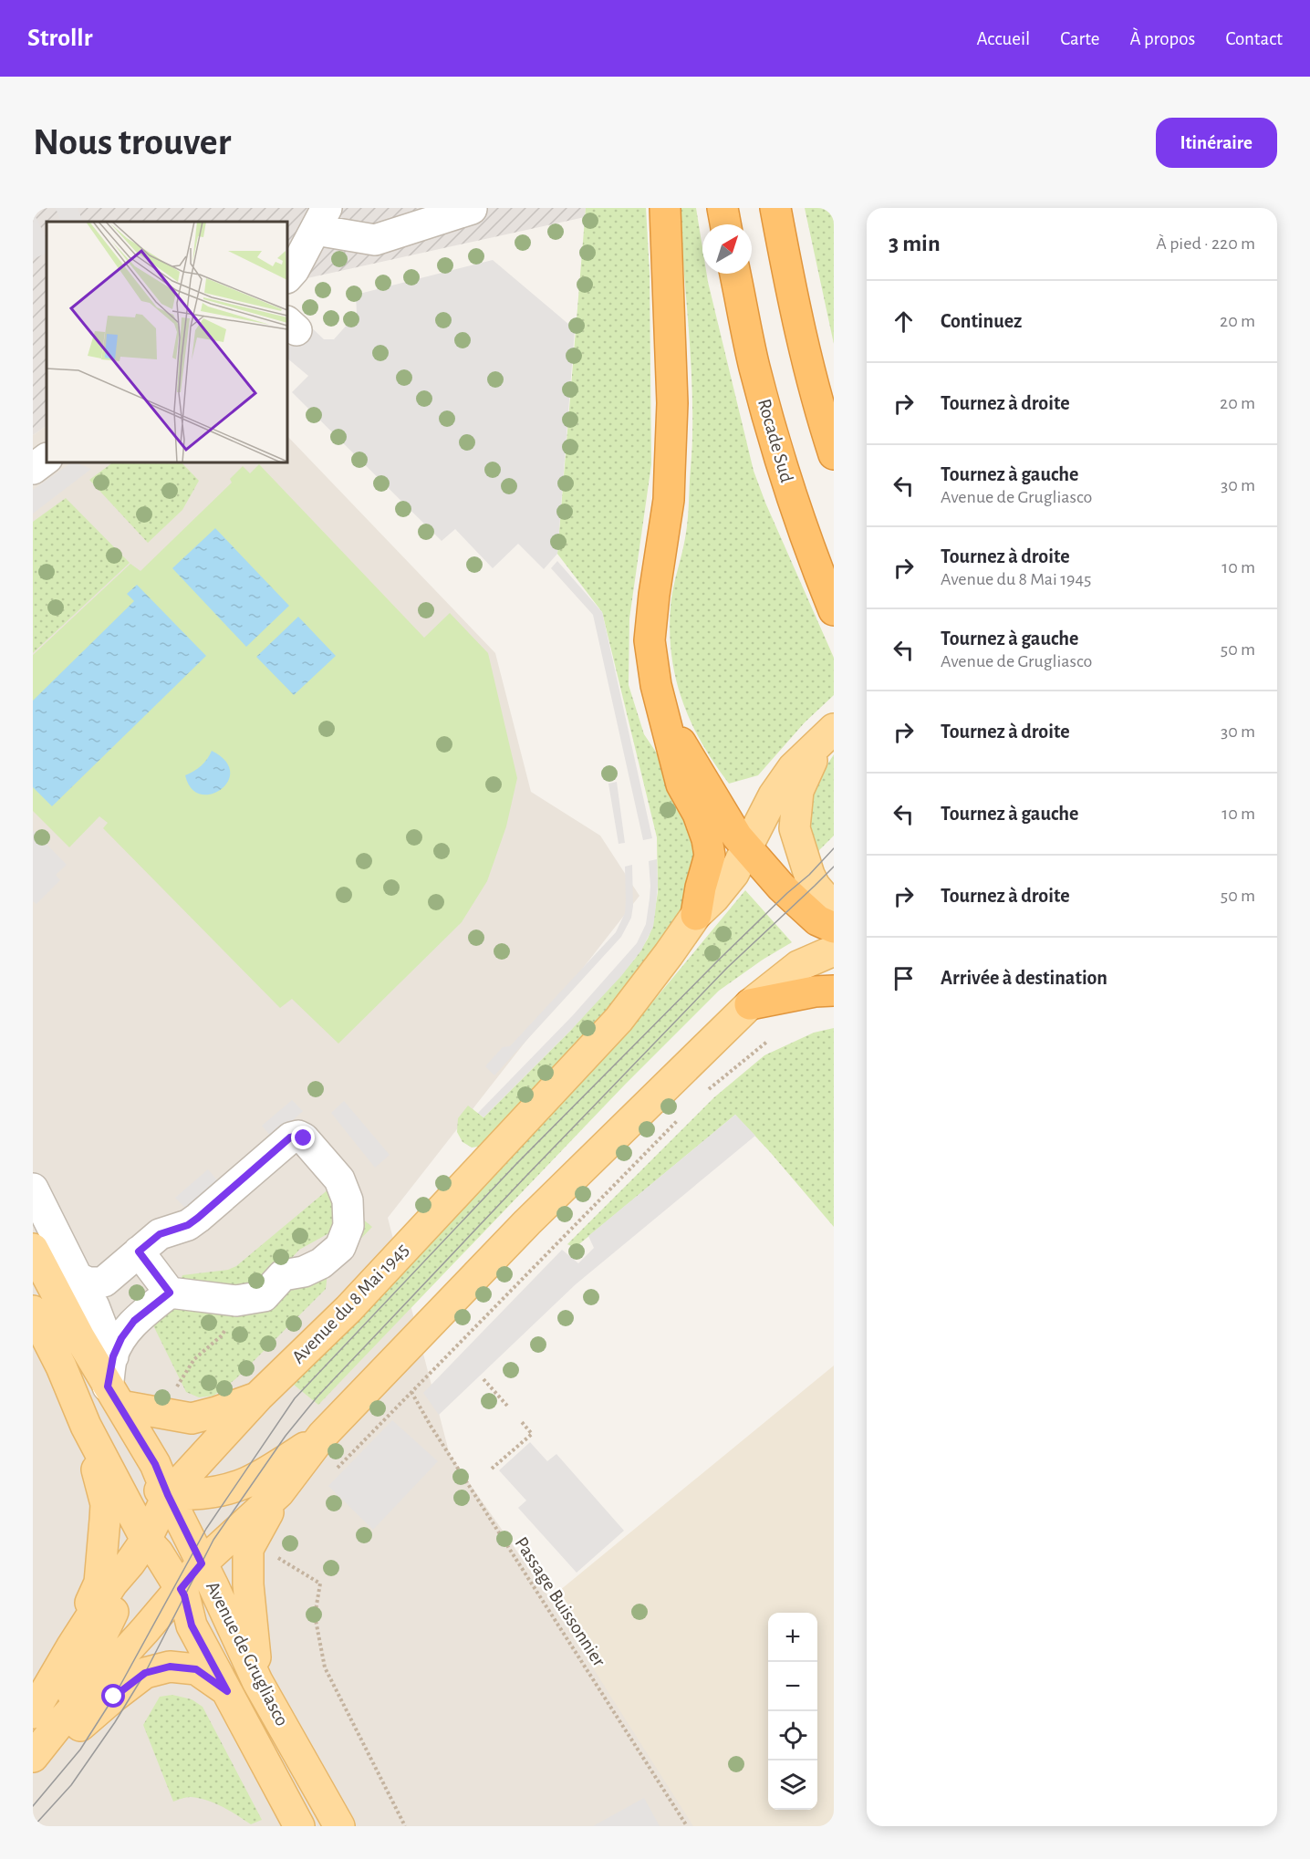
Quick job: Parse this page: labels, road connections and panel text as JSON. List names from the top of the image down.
{
  "streets": {
    "highway": ["Rocade Sud"],
    "main road": ["Avenue du 8 Mai 1945", "Avenue de Grugliasco"],
    "path": ["Passage Buissonnier"]
  },
  "crossings": [
    ["Avenue du 8 Mai 1945", "Avenue de Grugliasco"]
  ],
  "north": "top right",
  "page": {
    "header": "Strollr",
    "nav": [
      "Accueil",
      "Carte",
      "À propos",
      "Contact"
    ],
    "buttons": "Itinéraire",
    "title": "Nous trouver",
    "heading": ["3 min", "À pied · 220 m"],
    "list": [
      ["Continuez", "20 m"],
      ["Tournez à droite", "20 m"],
      ["Tournez à gauche", "Avenue de Grugliasco", "30 m"],
      ["Tournez à droite", "Avenue du 8 Mai 1945", "10 m"],
      ["Tournez à gauche", "Avenue de Grugliasco", "50 m"],
      ["Tournez à droite", "30 m"],
      ["Tournez à gauche", "10 m"],
      ["Tournez à droite", "50 m"],
      "Arrivée à destination"
    ],
    "map_buttons": ["+", "−"]
  }
}
